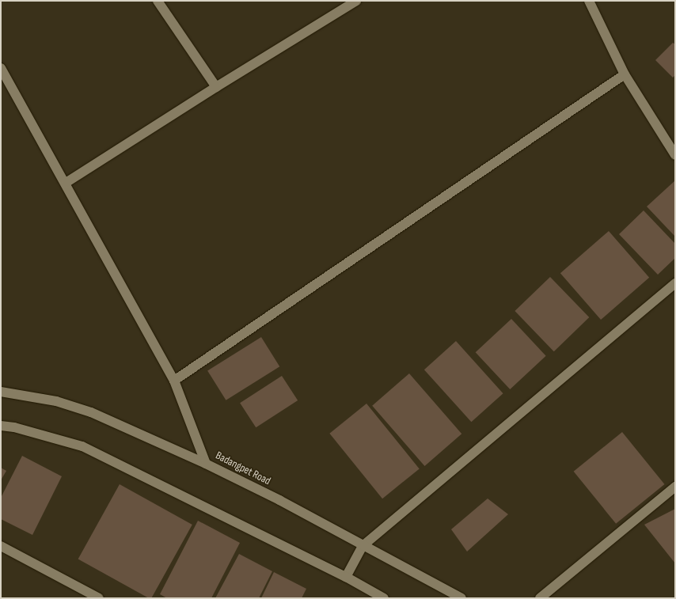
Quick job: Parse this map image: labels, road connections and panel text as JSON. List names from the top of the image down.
{
  "streets": {
    "street": ["Badangpet Road"]
  }
}
